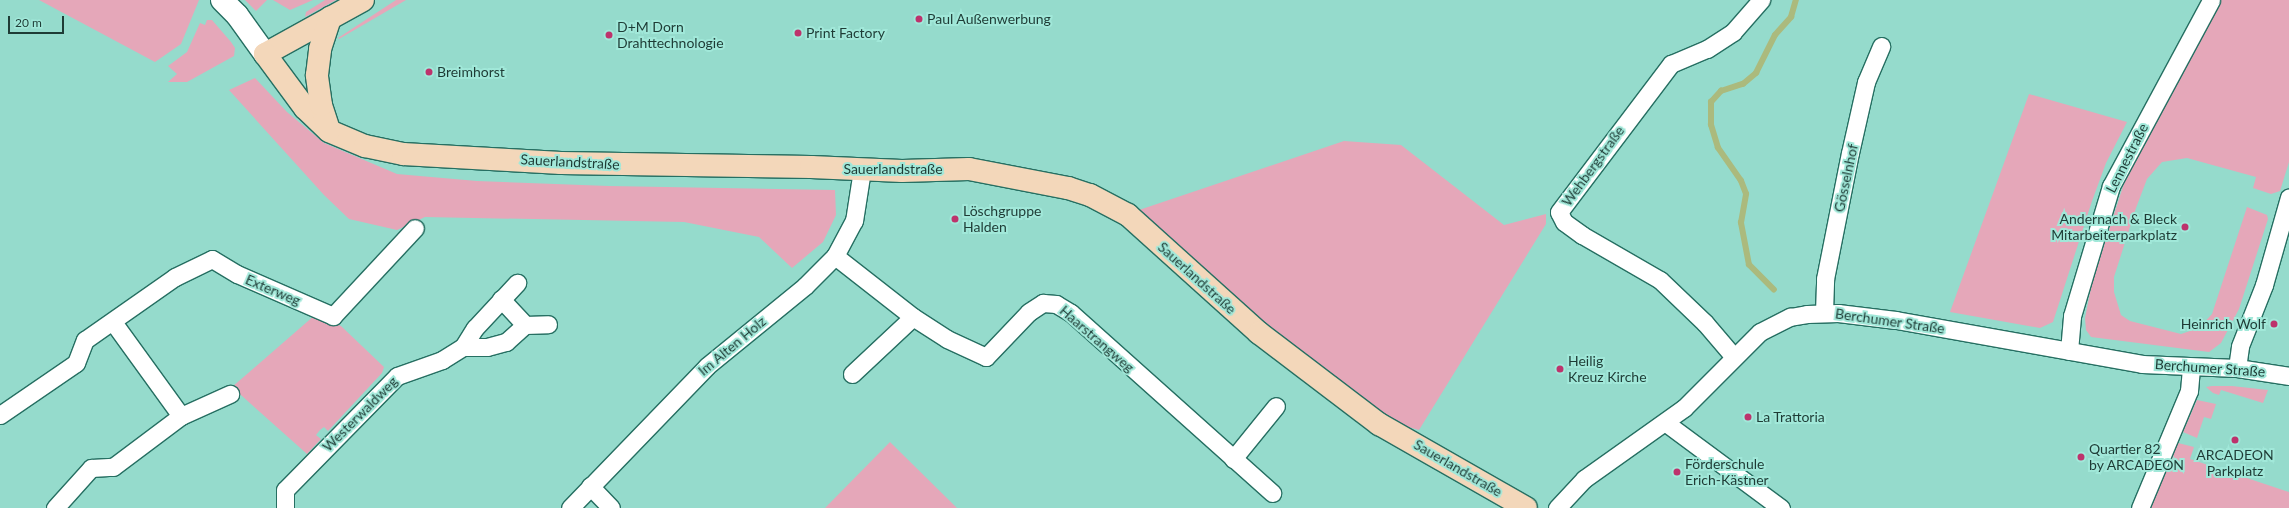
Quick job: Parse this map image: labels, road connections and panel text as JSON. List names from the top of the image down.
{
  "streets": {
    "main road": ["Sauerlandstraße"],
    "street": [
      "Lennestraße",
      "Wehbergstraße",
      "Gösselnhof",
      "Exterweg",
      "Berchumer Straße",
      "Haarstrangweg",
      "Im Alten Holz",
      "Westerwaldweg"
    ]
  },
  "crossings": [
    ["Lennestraße", "Berchumer Straße"],
    ["Sauerlandstraße", "Im Alten Holz"],
    ["Wehbergstraße", "Berchumer Straße"],
    ["Gösselnhof", "Berchumer Straße"],
    ["Haarstrangweg", "Im Alten Holz"]
  ],
  "places": [
    "Paul Außenwerbung",
    "Print Factory",
    "D+M Dorn Drahttechnologie",
    "Breimhorst",
    "Löschgruppe Halden",
    "Andernach & Bleck Mitarbeiterparkplatz",
    "Heinrich Wolf",
    "Heilig Kreuz Kirche",
    "La Trattoria",
    "ARCADEON Parkplatz",
    "Quartier 82 by ARCADEON",
    "Förderschule Erich-Kästner"
  ],
  "scale_bar": "20 m"
}
